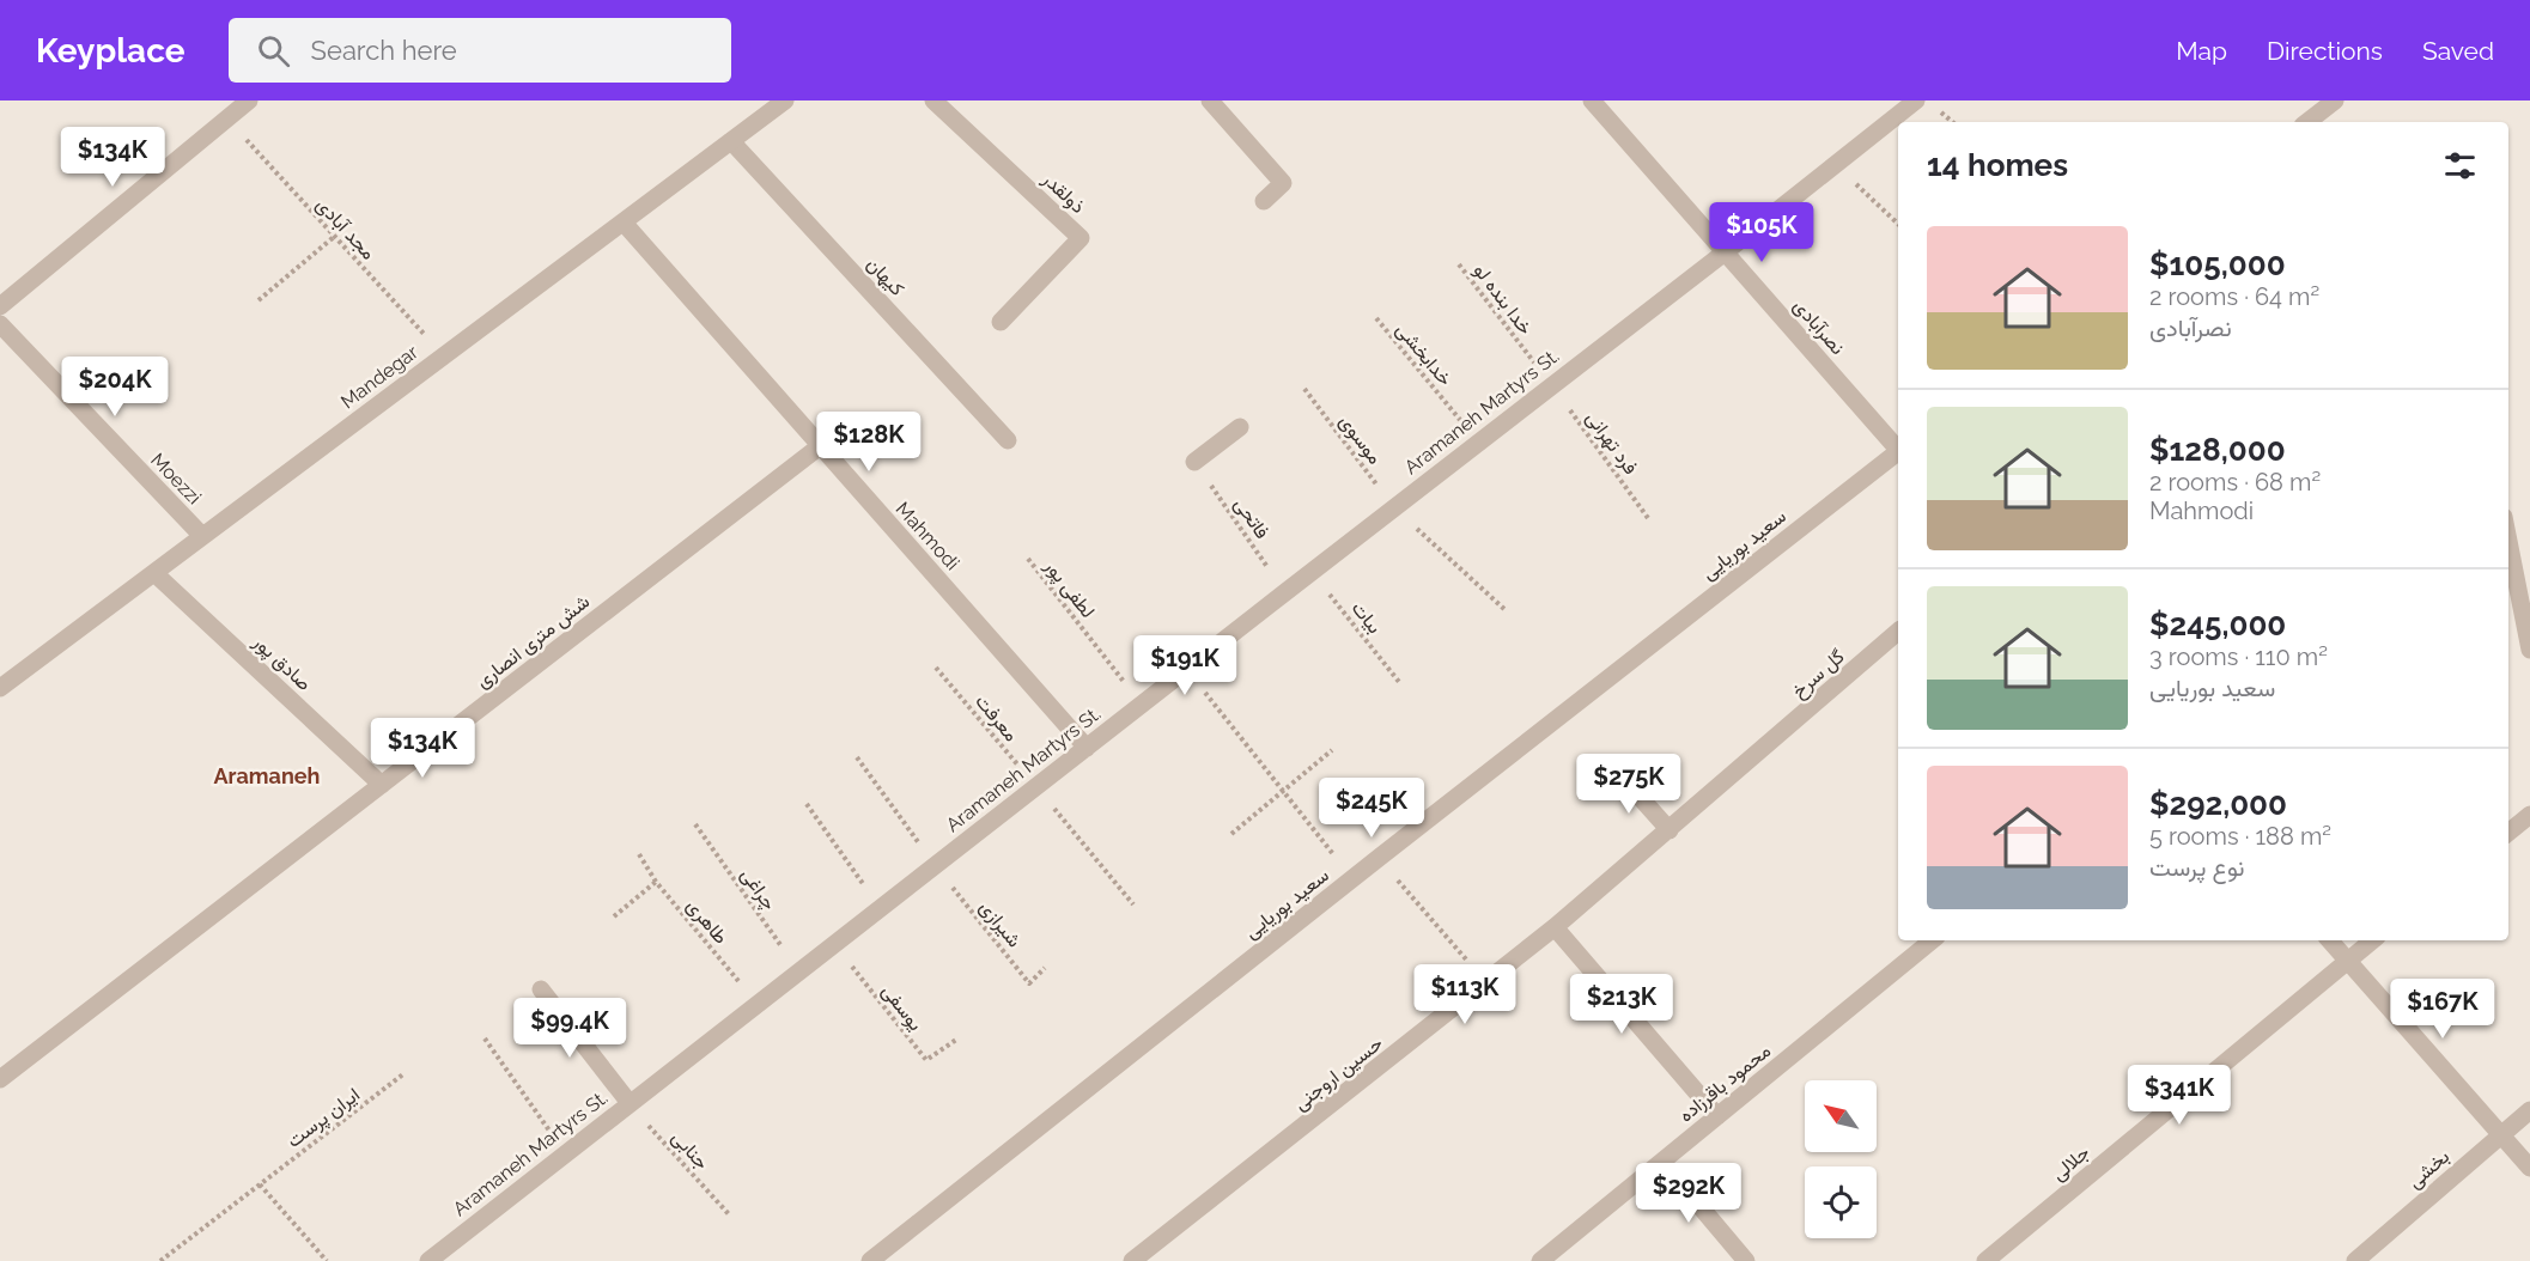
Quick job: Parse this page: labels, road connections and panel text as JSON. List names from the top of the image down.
{
  "streets": {
    "street": [
      "ذولقدر",
      "کیهان",
      "نصرآبادی",
      "Mandegar",
      "Aramaneh Martyrs St.",
      "Moezzi",
      "Mahmodi",
      "سعید بوریایی",
      "شش متری انصاری",
      "صادق پور",
      "گل سرخ",
      "حسین اروجنی",
      "محمود باقرزاده",
      "جلالی",
      "بخشی"
    ],
    "path": [
      "مجد آبادی",
      "خدا بنده لو",
      "خدابخشی",
      "موسوی",
      "فرد تهرانی",
      "فاتحی",
      "لطفی پور",
      "بیات",
      "معرفت",
      "چراغی",
      "طاهری",
      "شیرازی",
      "یوسفی",
      "ایران پرست",
      "جنابی"
    ]
  },
  "crossings": [
    ["مجد آبادی", "Mandegar"],
    ["کیهان", "Mandegar"],
    ["خدا بنده لو", "Aramaneh Martyrs St."],
    ["خدا بنده لو", "فرد تهرانی"],
    ["نصرآبادی", "Aramaneh Martyrs St."],
    ["خدابخشی", "Aramaneh Martyrs St."],
    ["Mandegar", "Moezzi"],
    ["Mandegar", "Mahmodi"],
    ["Mandegar", "صادق پور"],
    ["Aramaneh Martyrs St.", "موسوی"],
    ["Aramaneh Martyrs St.", "فرد تهرانی"],
    ["Aramaneh Martyrs St.", "فاتحی"],
    ["Aramaneh Martyrs St.", "Mahmodi"],
    ["Aramaneh Martyrs St.", "لطفی پور"],
    ["Aramaneh Martyrs St.", "بیات"],
    ["Aramaneh Martyrs St.", "معرفت"],
    ["Aramaneh Martyrs St.", "چراغی"],
    ["Aramaneh Martyrs St.", "طاهری"],
    ["Aramaneh Martyrs St.", "شیرازی"],
    ["Aramaneh Martyrs St.", "یوسفی"],
    ["Aramaneh Martyrs St.", "جنابی"],
    ["Mahmodi", "شش متری انصاری"],
    ["شش متری انصاری", "صادق پور"],
    ["گل سرخ", "حسین اروجنی"]
  ],
  "districts": ["Aramaneh"],
  "north": "top left",
  "page": {
    "header": "Keyplace",
    "search": "Search here",
    "nav": ["Map", "Directions", "Saved"],
    "heading": "14 homes",
    "price": [
      "$134K",
      "$105K",
      "$204K",
      "$128K",
      "$191K",
      "$134K",
      "$275K",
      "$245K",
      "$113K",
      "$213K",
      "$167K",
      "$99.4K",
      "$341K",
      "$292K"
    ],
    "list": [
      {
        "name": "$105,000",
        "note": "2 rooms · 64 m² · نصرآبادی"
      },
      {
        "name": "$128,000",
        "note": "2 rooms · 68 m² · Mahmodi"
      },
      {
        "name": "$245,000",
        "note": "3 rooms · 110 m² · سعید بوریایی"
      },
      {
        "name": "$292,000",
        "note": "5 rooms · 188 m² · نوع پرست"
      }
    ]
  }
}
